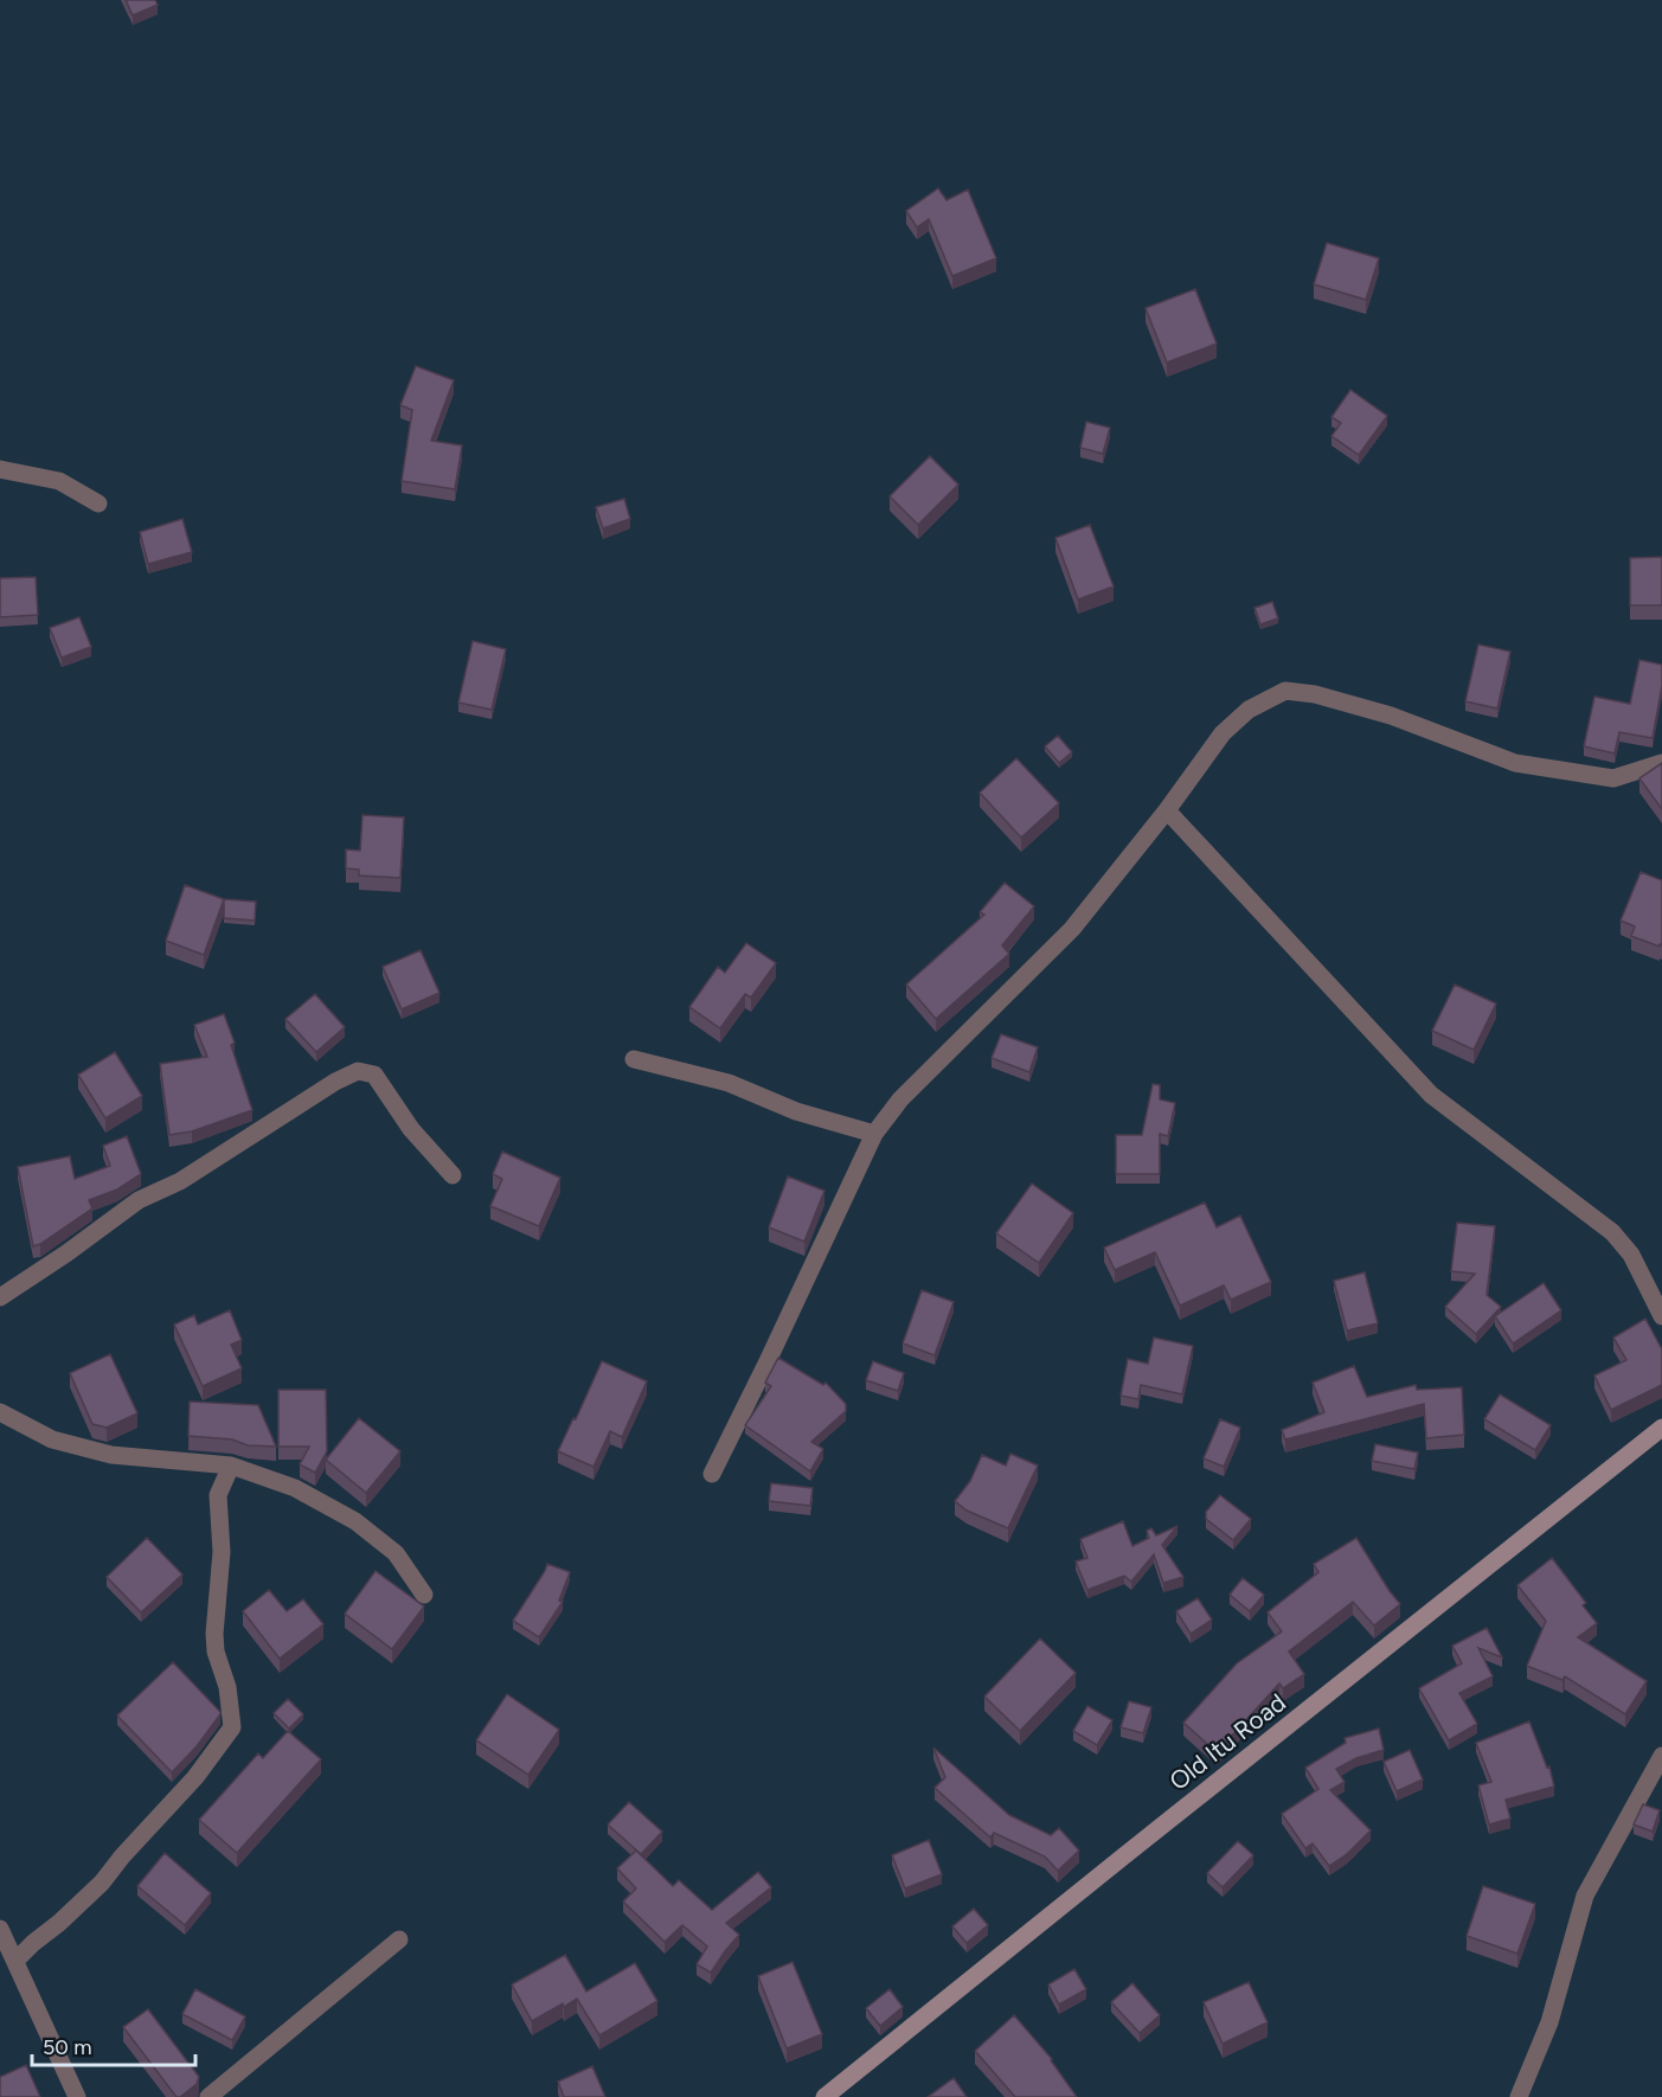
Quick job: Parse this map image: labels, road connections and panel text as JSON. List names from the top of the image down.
{
  "streets": {
    "street": ["Old Itu Road"]
  },
  "scale_bar": "50 m"
}
